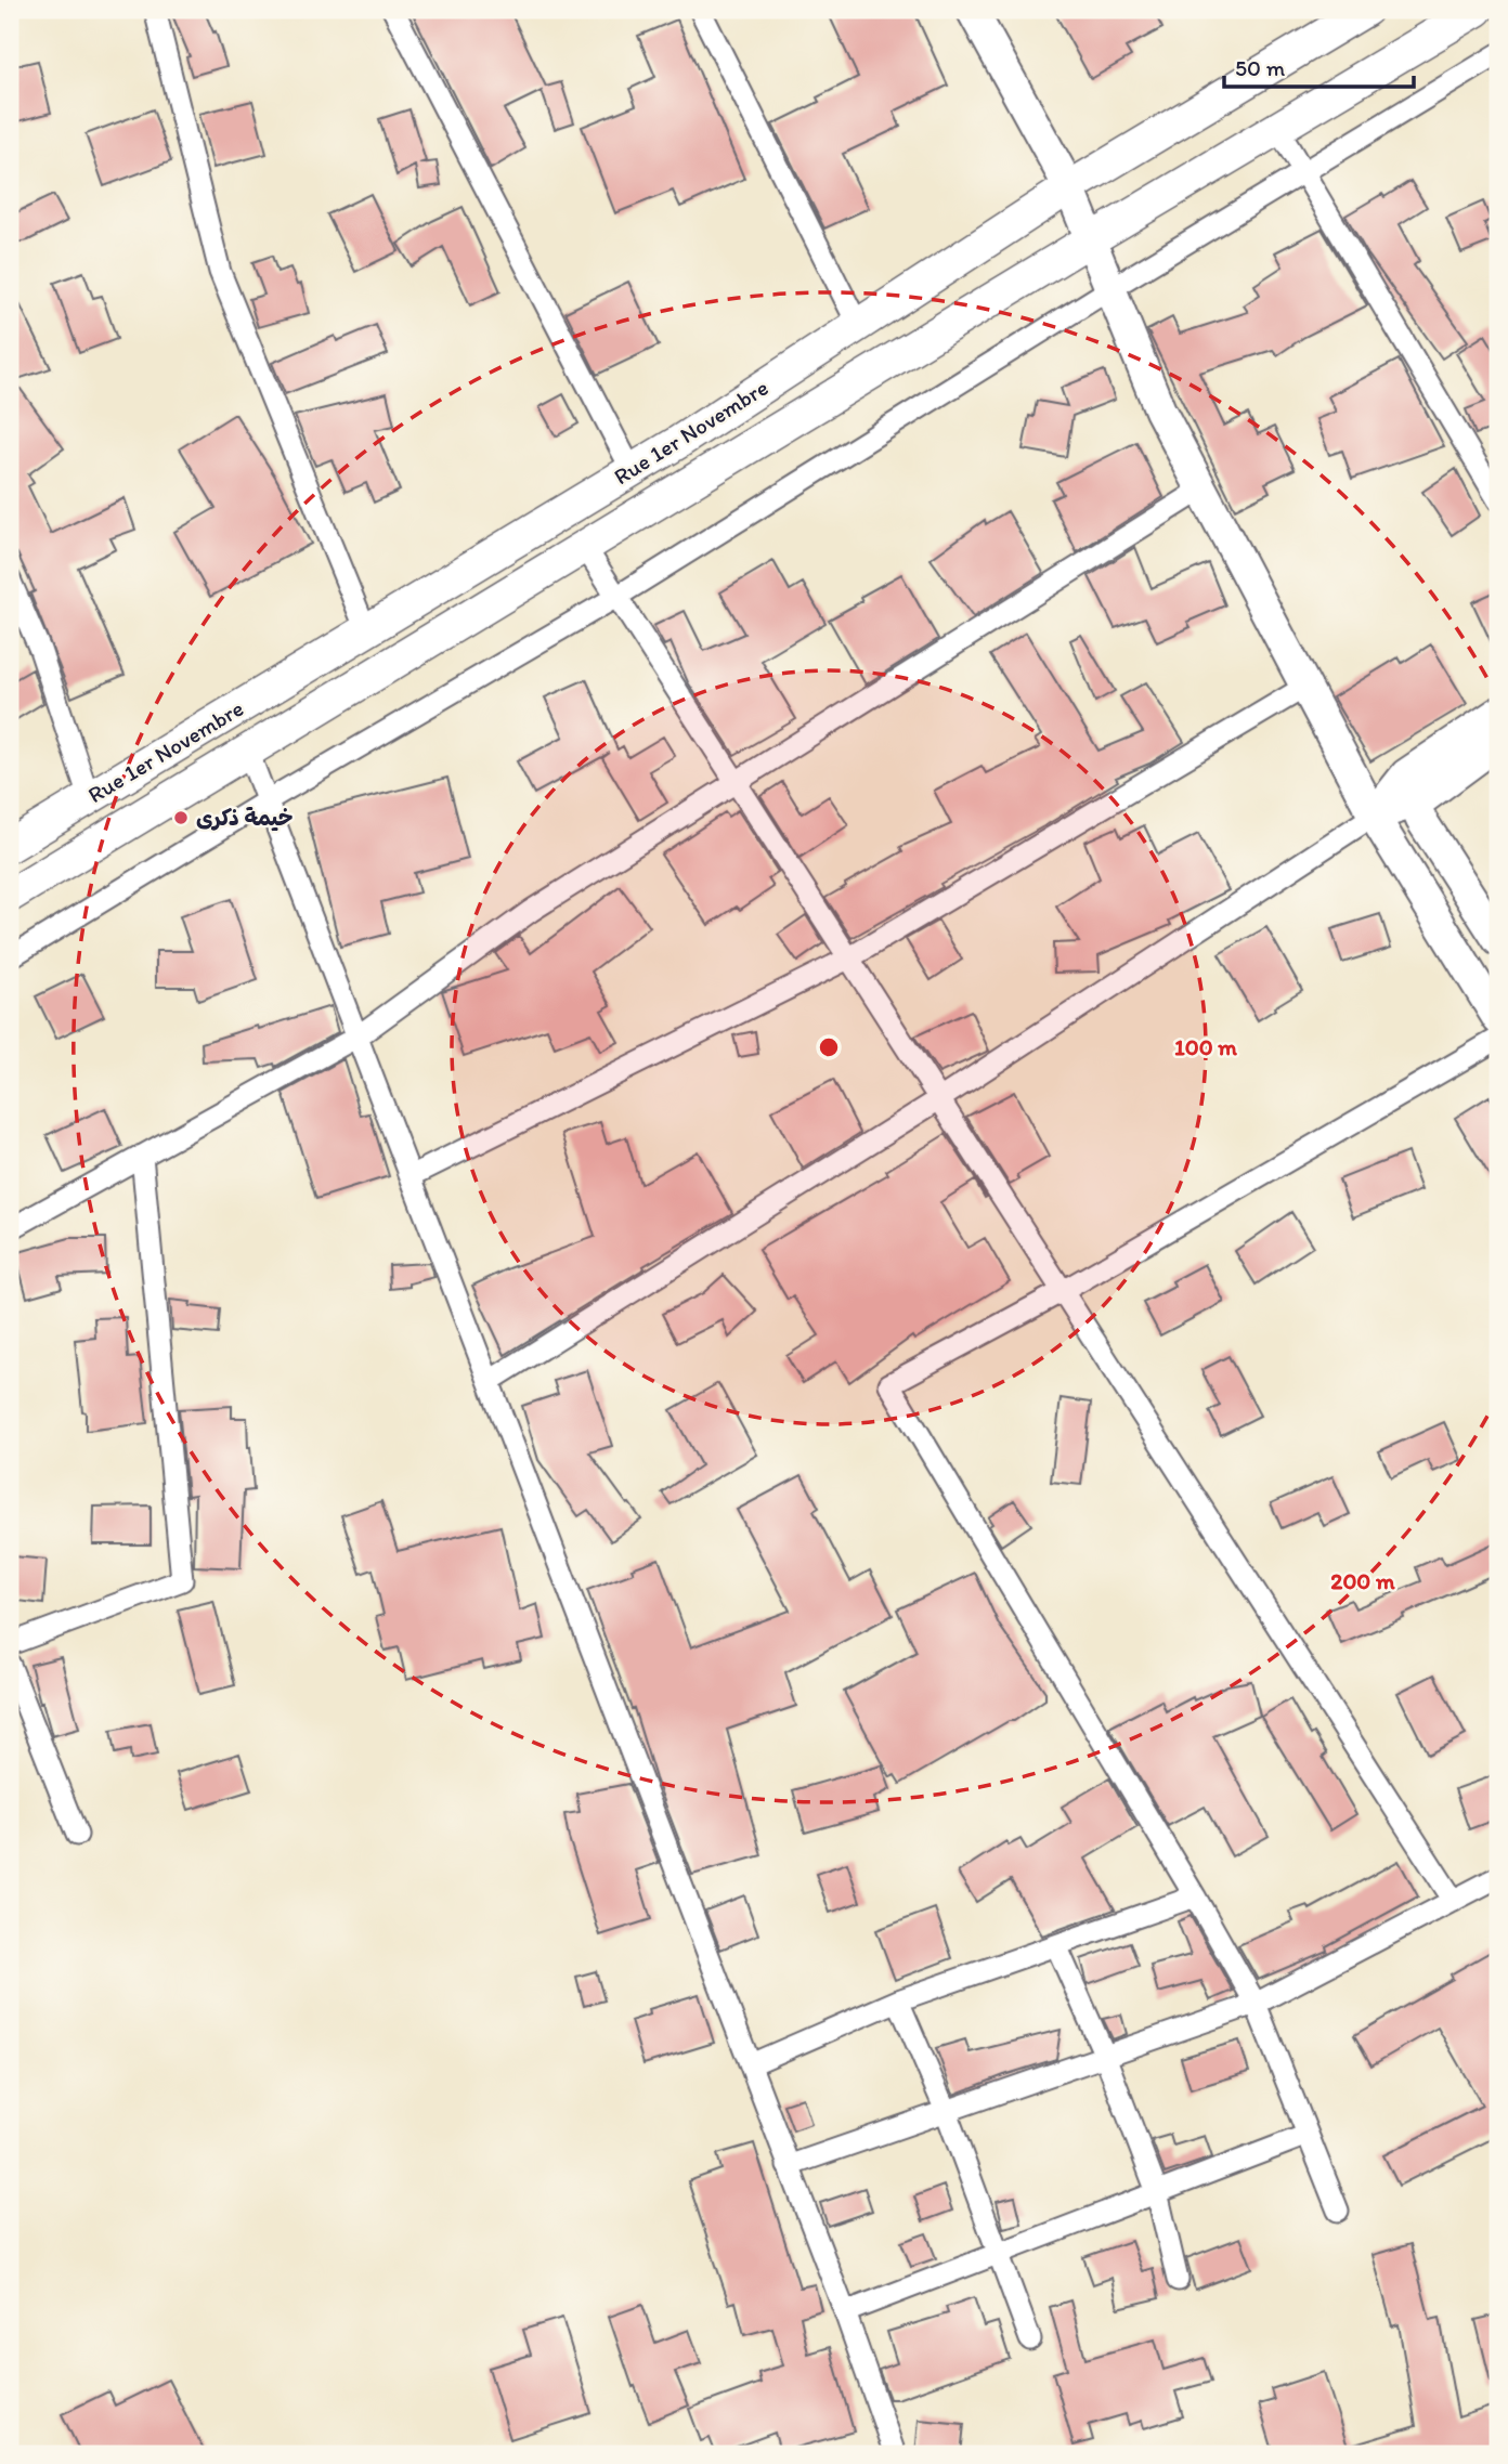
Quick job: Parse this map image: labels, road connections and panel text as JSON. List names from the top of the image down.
{
  "streets": {
    "main road": ["Rue 1er Novembre"]
  },
  "places": ["خيمة ذكرى"],
  "scale_bar": "50 m",
  "rings": ["100 m", "200 m"]
}
